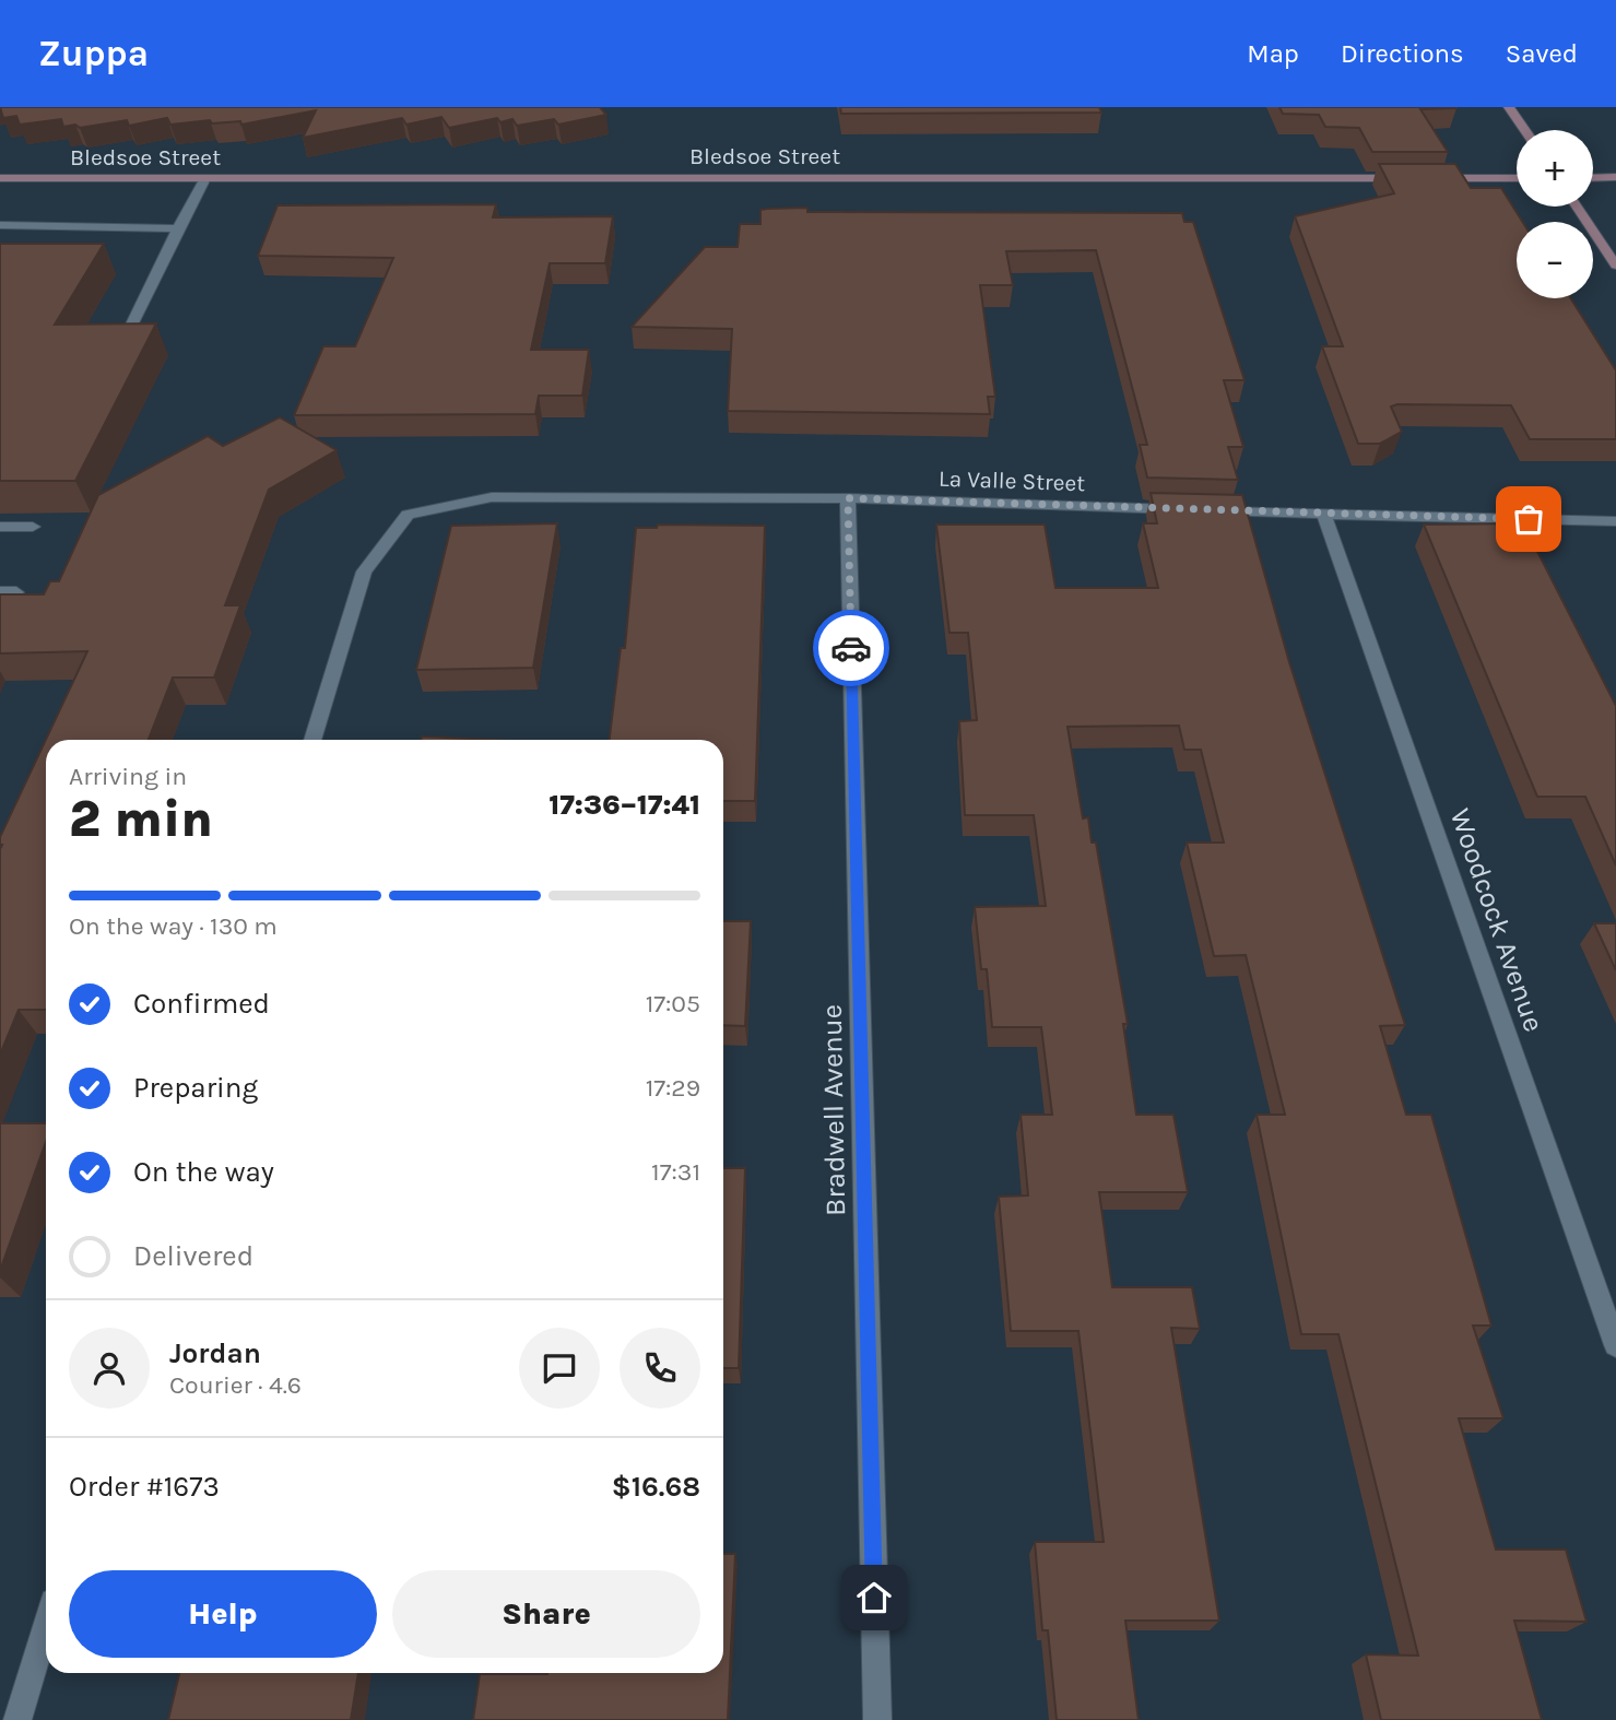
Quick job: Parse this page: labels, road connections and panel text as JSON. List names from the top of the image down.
{
  "streets": {
    "street": [
      "Bledsoe Street",
      "La Valle Street",
      "Woodcock Avenue",
      "Bradwell Avenue"
    ]
  },
  "crossings": [
    ["La Valle Street", "Woodcock Avenue"],
    ["La Valle Street", "Bradwell Avenue"]
  ],
  "page": {
    "header": "Zuppa",
    "nav": ["Map", "Directions", "Saved"],
    "map_buttons": ["+", "−"],
    "heading": ["2 min", "Arriving in", "17:36–17:41"],
    "panel": [
      "Jordan",
      "Courier · 4.6",
      "Order #1673",
      "$16.68"
    ],
    "bar": "On the way · 130 m",
    "list": [
      ["Confirmed", "17:05"],
      ["Preparing", "17:29"],
      ["On the way", "17:31"],
      "Delivered"
    ],
    "buttons": ["Help", "Share"]
  }
}
